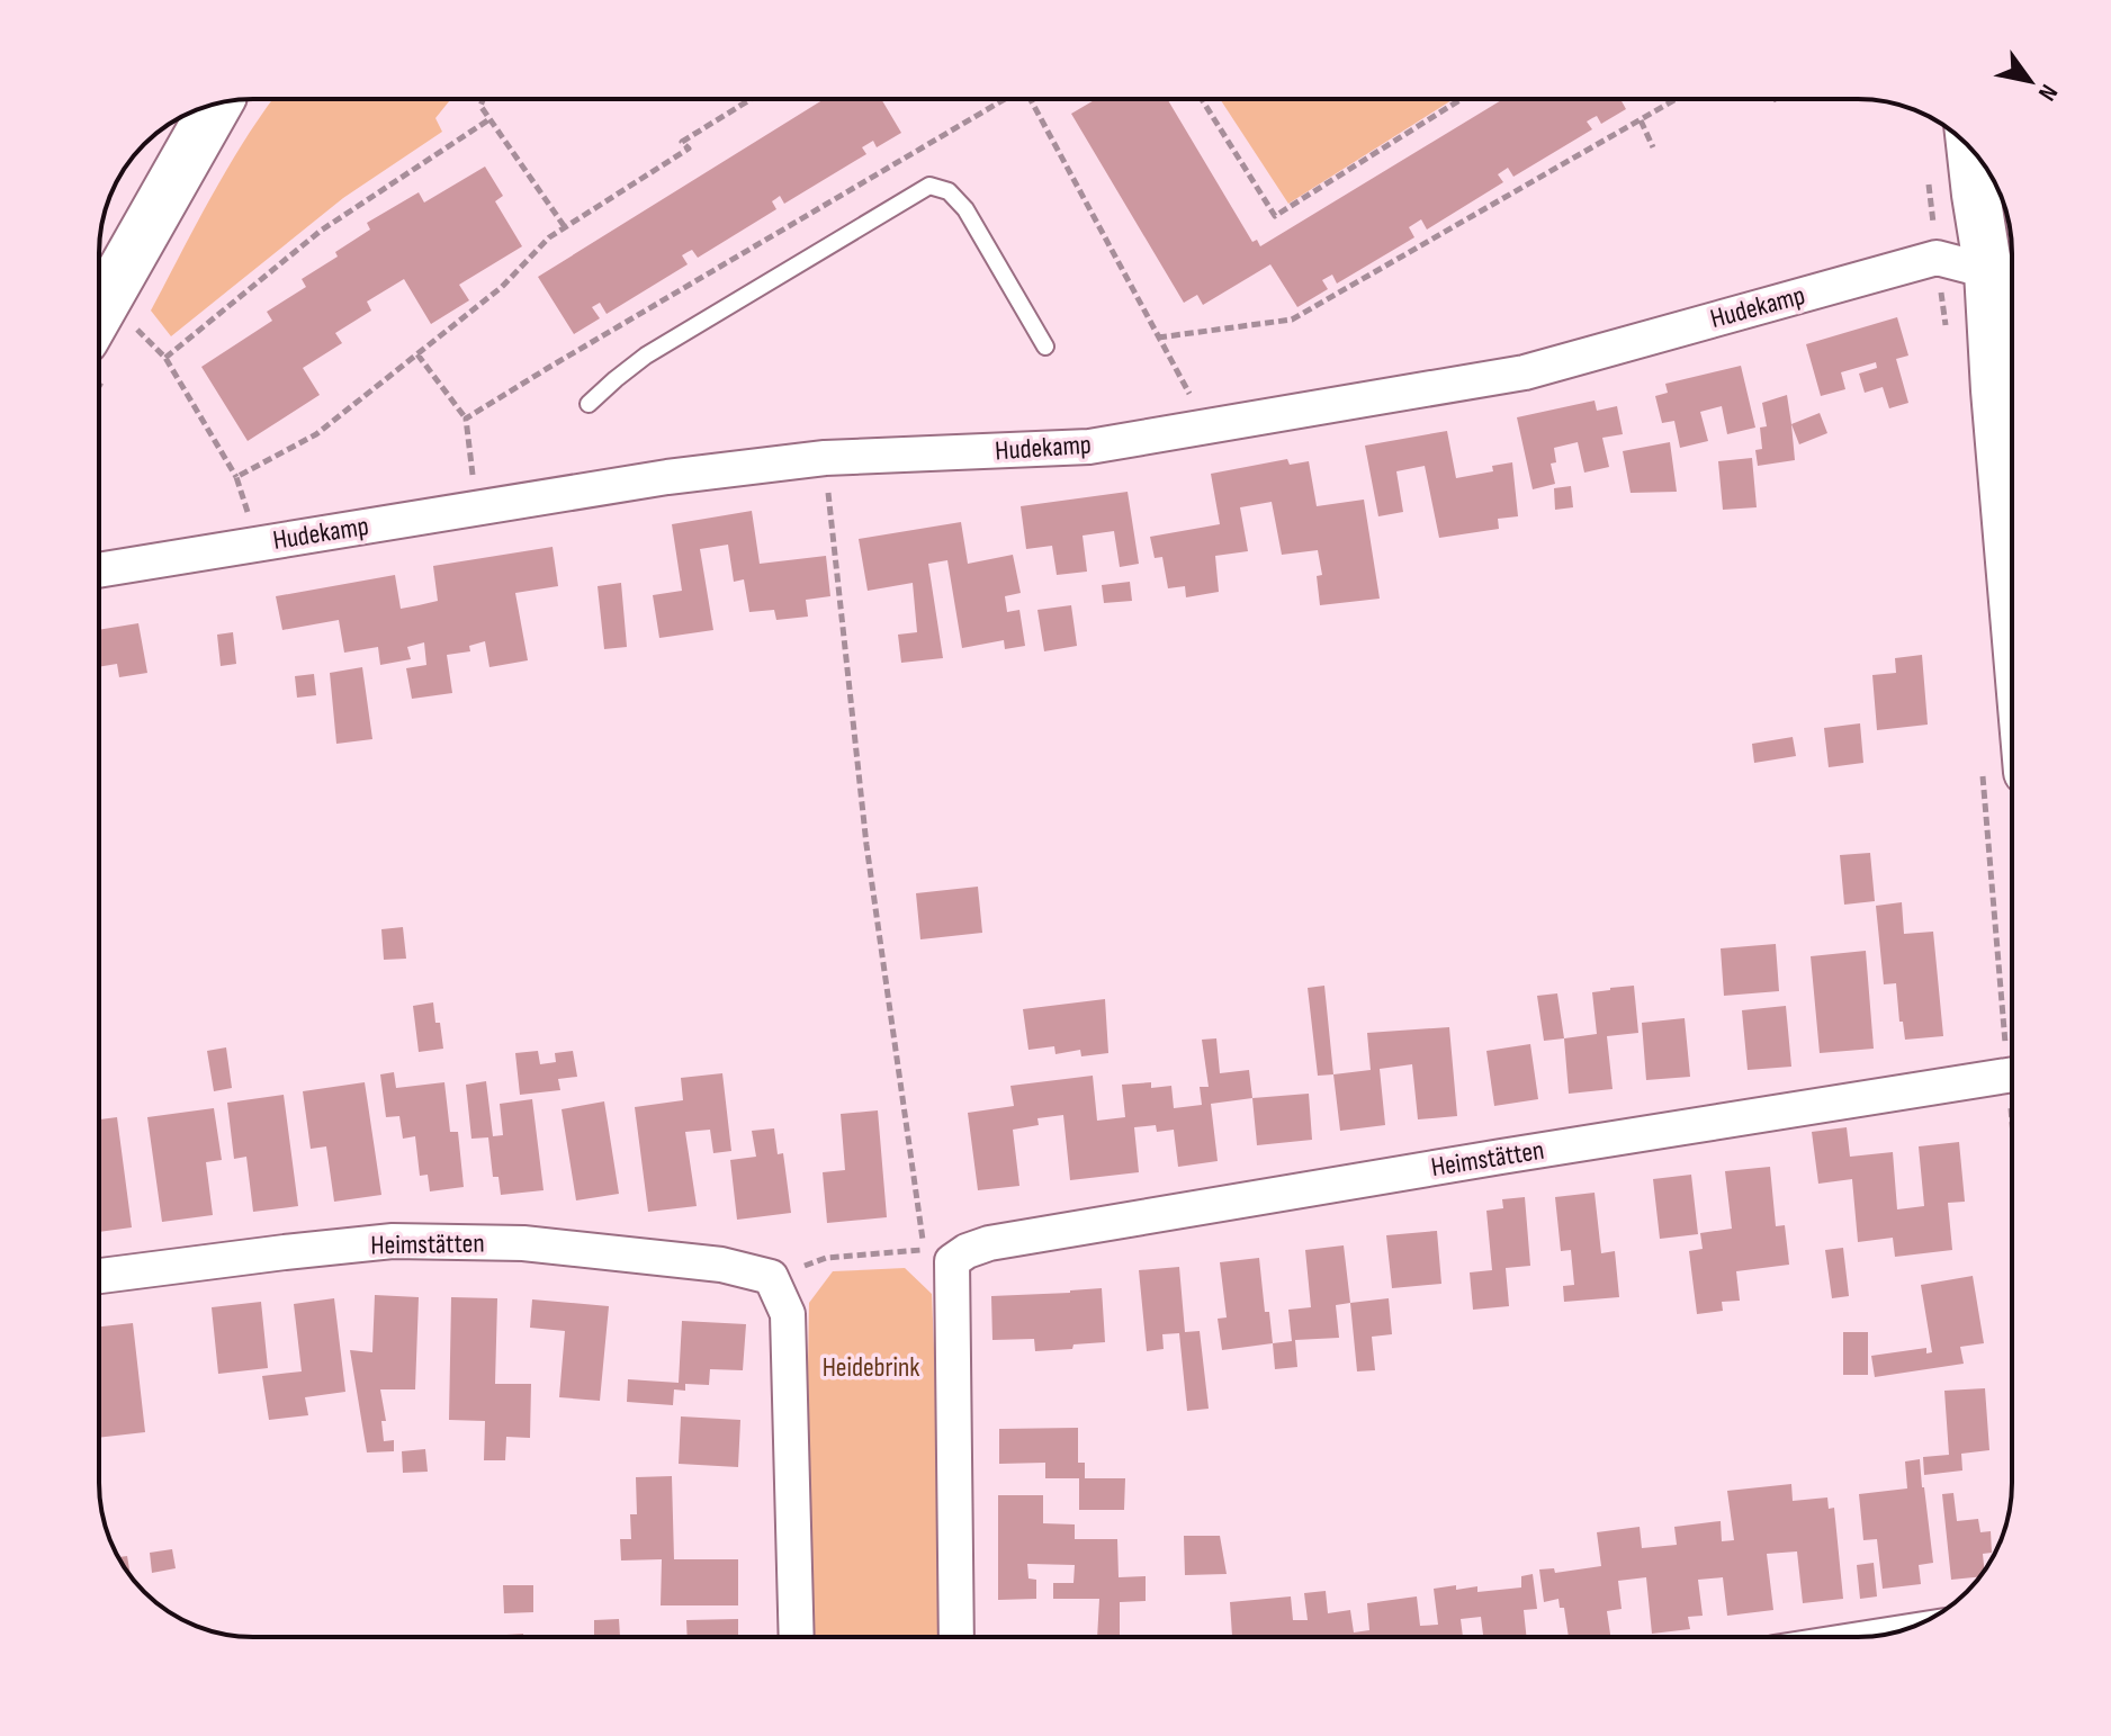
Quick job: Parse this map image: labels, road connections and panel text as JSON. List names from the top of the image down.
{
  "streets": {
    "street": ["Hudekamp", "Heimstätten"]
  },
  "parks": ["Heidebrink"],
  "north": "bottom right"
}
